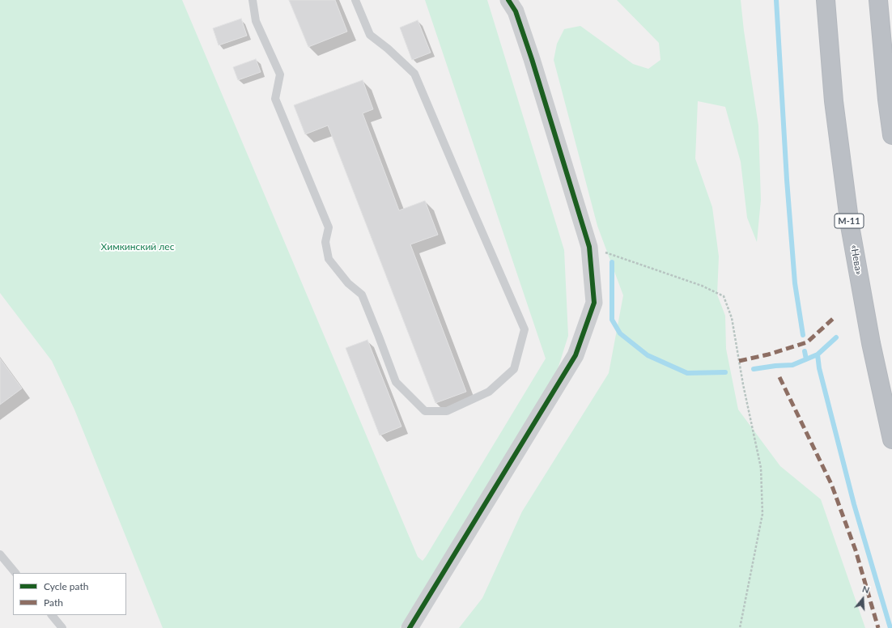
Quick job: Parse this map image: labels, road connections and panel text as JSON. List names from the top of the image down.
{
  "streets": {
    "highway": ["М-11", "«Нева»"]
  },
  "parks": ["Химкинский лес"],
  "legend": ["Cycle path", "Path"],
  "north": "top"
}
